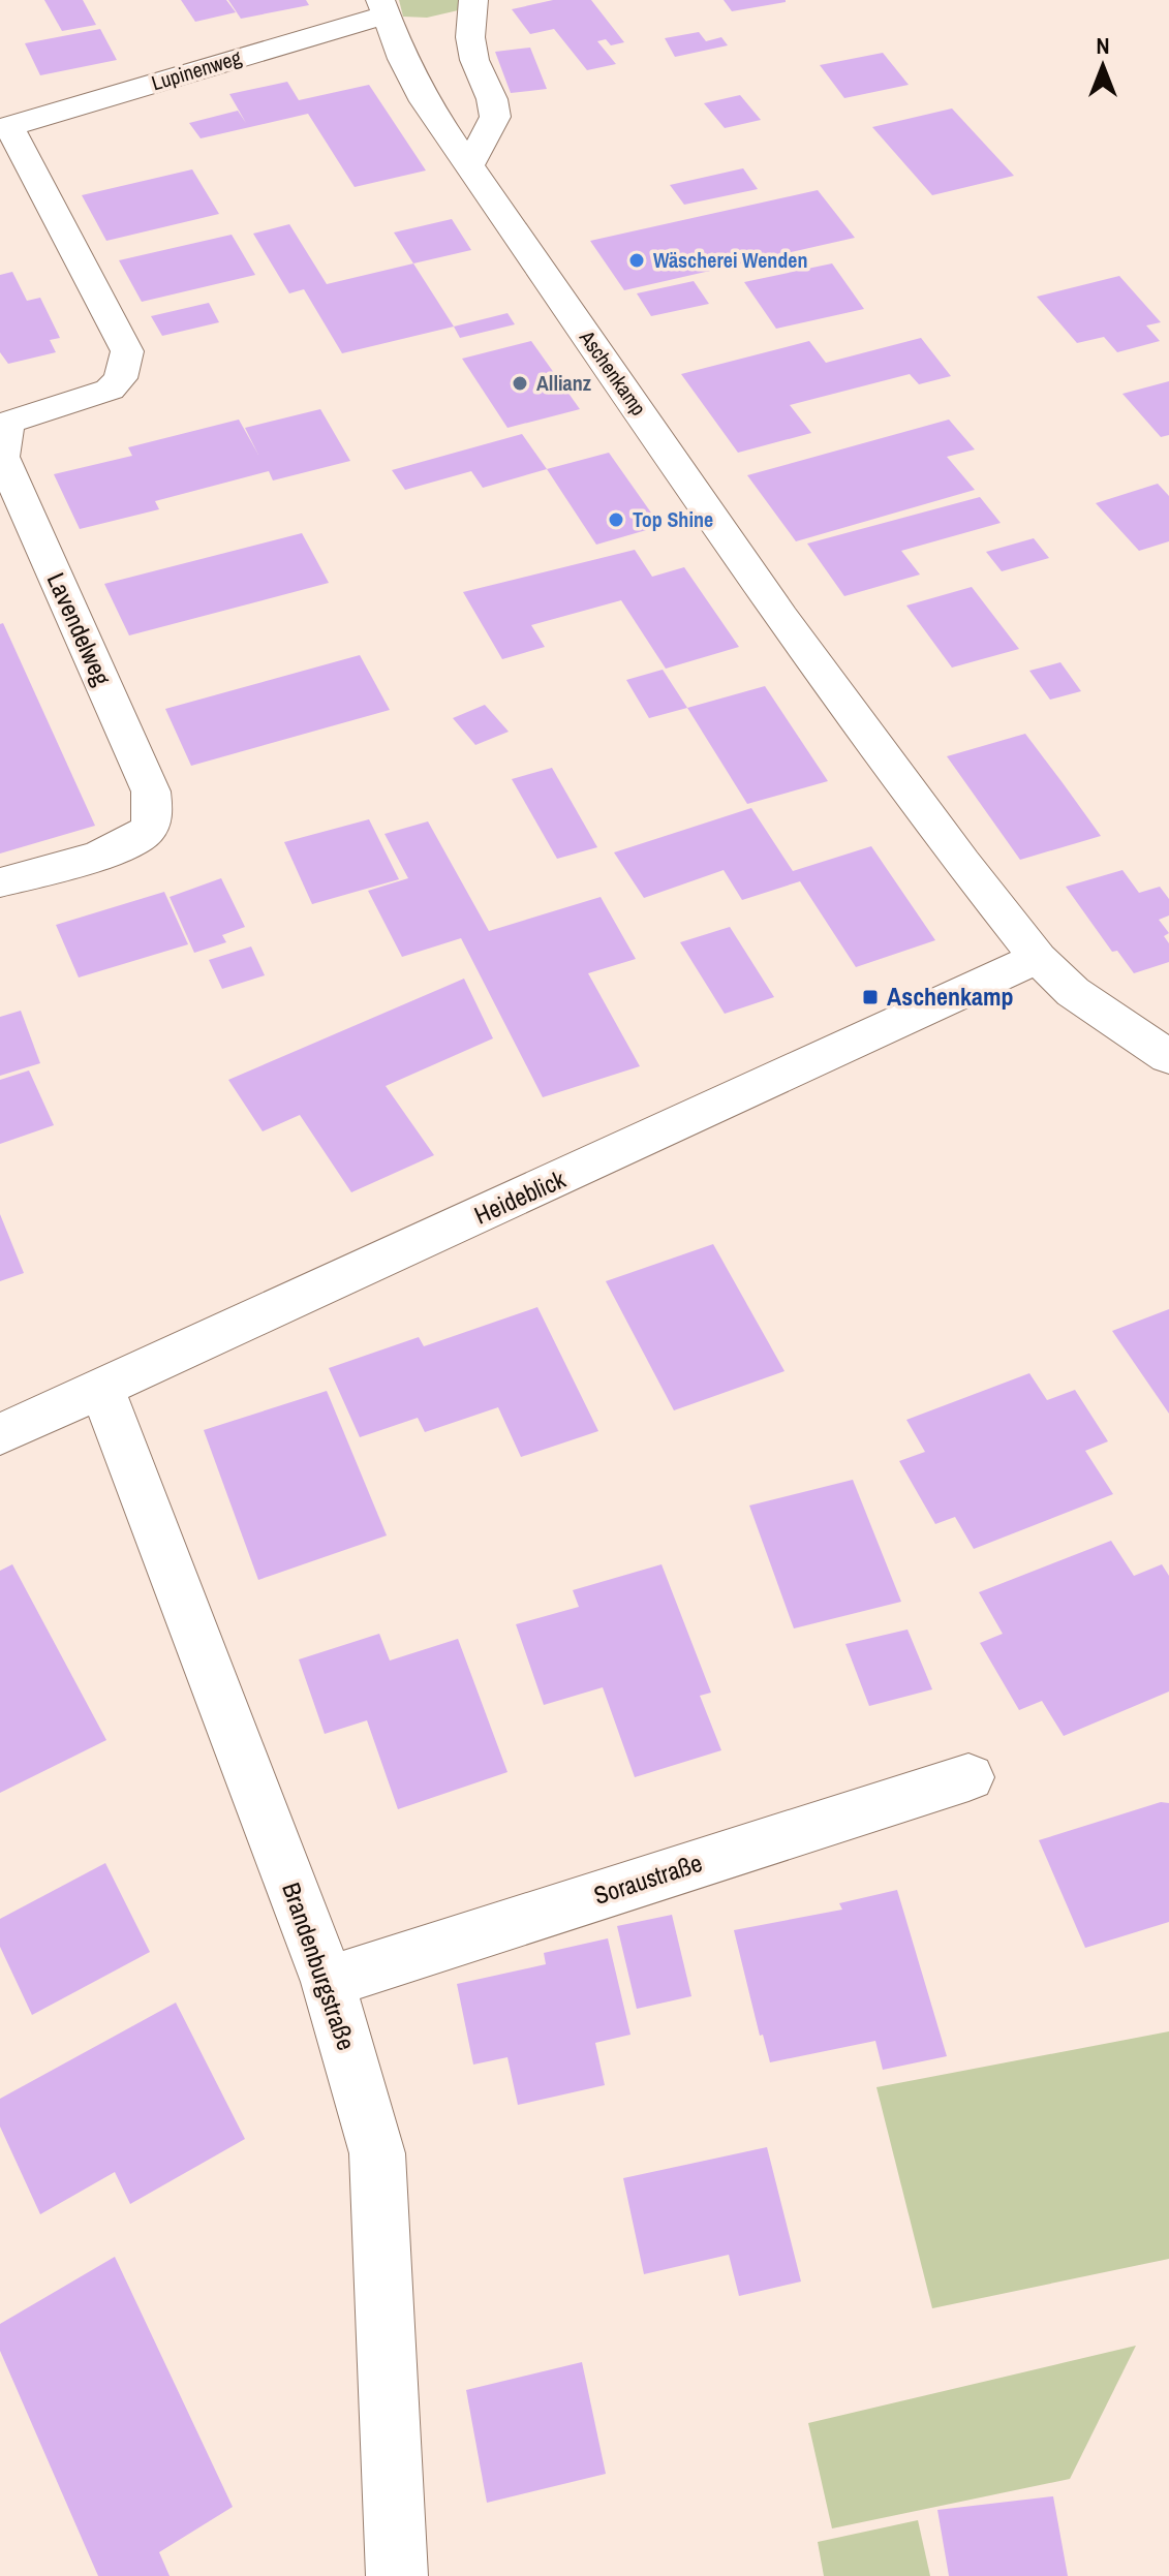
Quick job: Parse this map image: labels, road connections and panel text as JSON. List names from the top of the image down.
{
  "streets": {
    "street": [
      "Lupinenweg",
      "Aschenkamp",
      "Lavendelweg",
      "Heideblick",
      "Soraustraße",
      "Brandenburgstraße"
    ]
  },
  "crossings": [
    ["Lupinenweg", "Aschenkamp"],
    ["Lupinenweg", "Lavendelweg"],
    ["Aschenkamp", "Heideblick"],
    ["Heideblick", "Brandenburgstraße"],
    ["Soraustraße", "Brandenburgstraße"]
  ],
  "places": {
    "other": ["Wäscherei Wenden", "Allianz", "Top Shine"],
    "transit": ["Aschenkamp"]
  },
  "north": "top"
}
